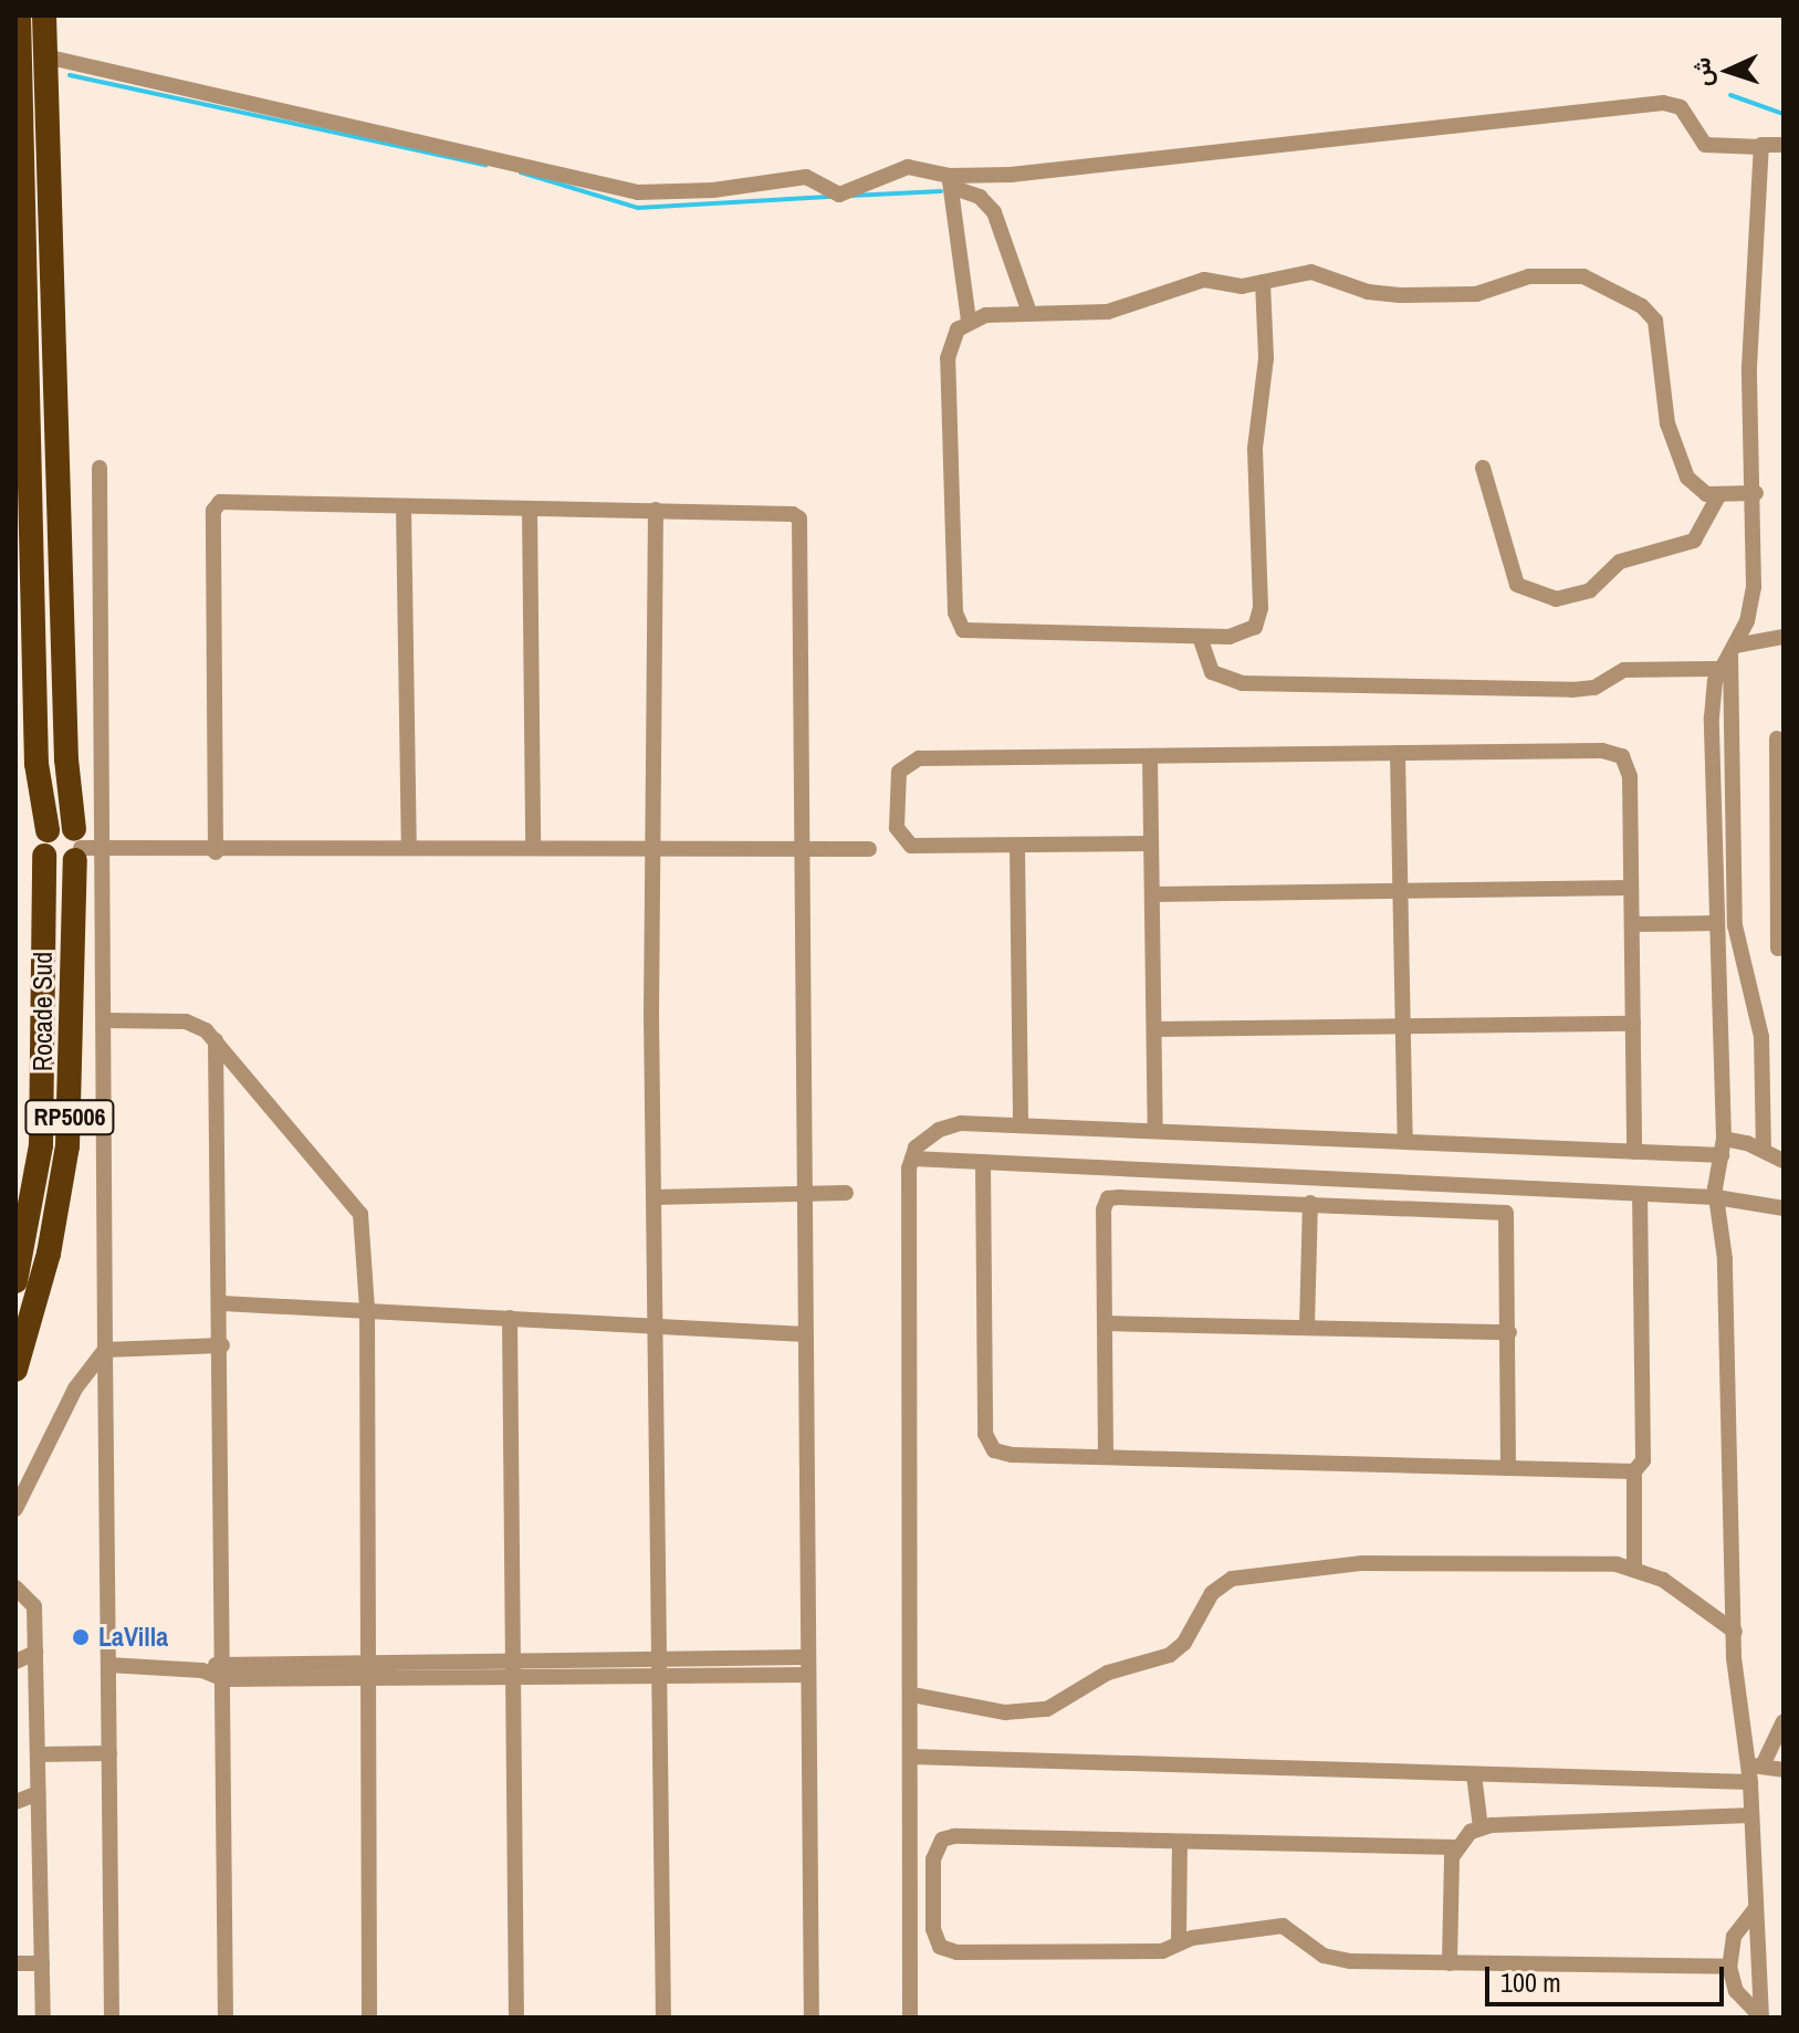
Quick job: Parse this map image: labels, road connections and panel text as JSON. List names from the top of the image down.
{
  "streets": {
    "highway": ["Rocade Sud", "RP5006"]
  },
  "places": ["LaVilla"],
  "scale_bar": "100 m",
  "north": "left"
}
